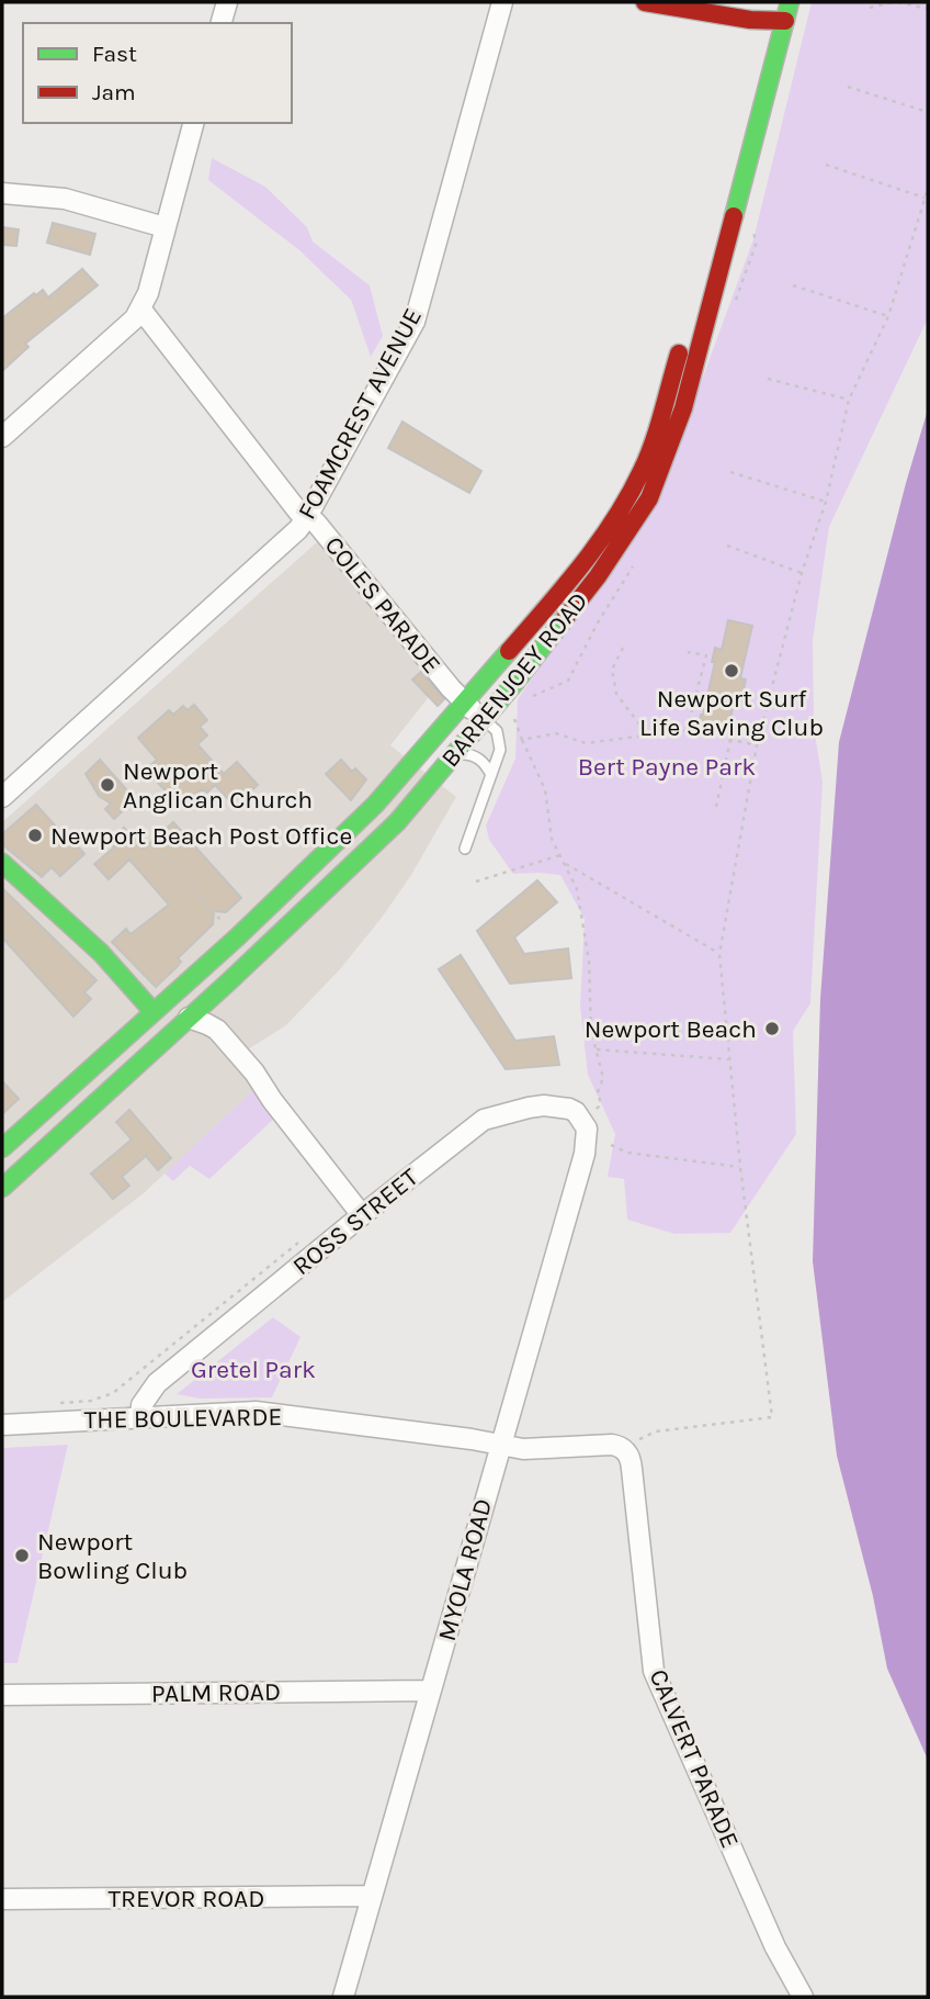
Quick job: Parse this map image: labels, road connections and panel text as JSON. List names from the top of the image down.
{
  "streets": {
    "main road": ["BARRENJOEY ROAD"],
    "street": [
      "FOAMCREST AVENUE",
      "COLES PARADE",
      "ROSS STREET",
      "THE BOULEVARDE",
      "MYOLA ROAD",
      "PALM ROAD",
      "CALVERT PARADE",
      "TREVOR ROAD"
    ]
  },
  "crossings": [
    ["FOAMCREST AVENUE", "COLES PARADE"],
    ["COLES PARADE", "BARRENJOEY ROAD"],
    ["ROSS STREET", "THE BOULEVARDE"],
    ["ROSS STREET", "MYOLA ROAD"],
    ["THE BOULEVARDE", "MYOLA ROAD"],
    ["MYOLA ROAD", "PALM ROAD"],
    ["MYOLA ROAD", "TREVOR ROAD"]
  ],
  "parks": ["Bert Payne Park", "Gretel Park"],
  "places": [
    "Newport Surf Life Saving Club",
    "Newport Anglican Church",
    "Newport Beach Post Office",
    "Newport Beach",
    "Newport Bowling Club"
  ],
  "legend": ["Fast", "Jam"]
}
